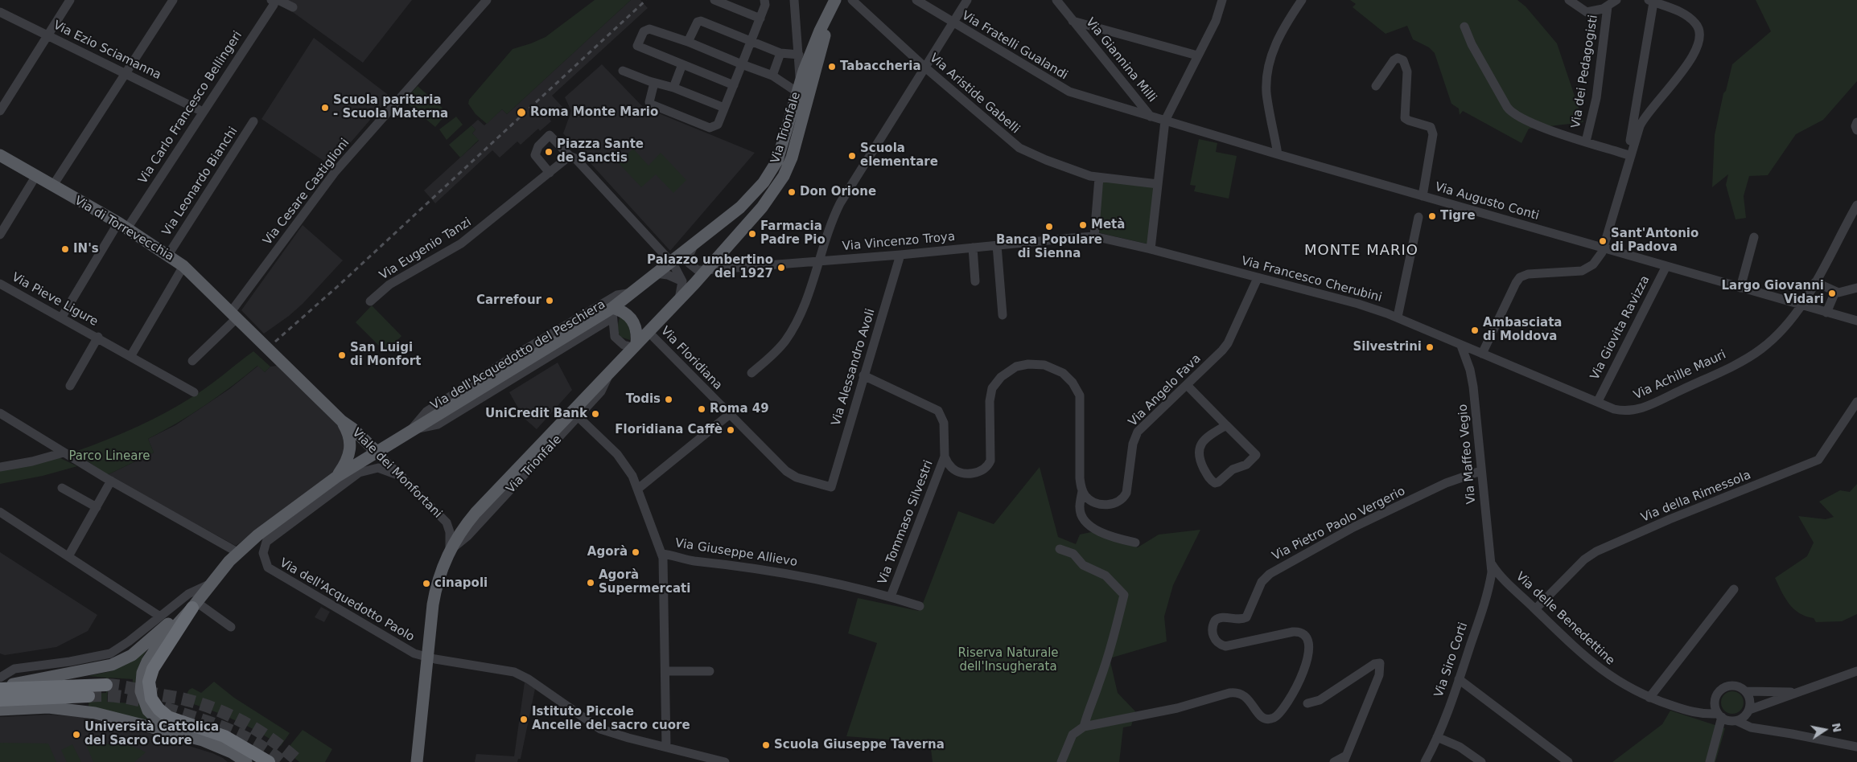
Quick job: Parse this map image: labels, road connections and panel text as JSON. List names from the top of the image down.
{
  "streets": {
    "main road": [
      "Via Trionfale",
      "Via di Torrevecchia",
      "Via dell'Acquedotto del Peschiera",
      "Viale dei Monfortani"
    ],
    "street": [
      "Via Fratelli Gualandi",
      "Via Ezio Sciamanna",
      "Via Giannina Milli",
      "Via dei Pedagogisti",
      "Via Aristide Gabelli",
      "Via Carlo Francesco Bellingeri",
      "Via Leonardo Bianchi",
      "Via Cesare Castiglioni",
      "Via Augusto Conti",
      "Via Vincenzo Troya",
      "Via Eugenio Tanzi",
      "Via Francesco Cherubini",
      "Via Pieve Ligure",
      "Via Giovita Ravizza",
      "Via Floridiana",
      "Via Alessandro Avoli",
      "Via Achille Mauri",
      "Via Angelo Fava",
      "Via Maffeo Vegio",
      "Via della Rimessola",
      "Via Tommaso Silvestri",
      "Via Pietro Paolo Vergerio",
      "Via Giuseppe Allievo",
      "Via dell'Acquedotto Paolo",
      "Via delle Benedettine",
      "Via Siro Corti"
    ]
  },
  "crossings": [
    ["Via Fratelli Gualandi", "Via Giannina Milli"],
    ["Via Fratelli Gualandi", "Via Augusto Conti"],
    ["Via Ezio Sciamanna", "Via Carlo Francesco Bellingeri"],
    ["Via Carlo Francesco Bellingeri", "Via di Torrevecchia"],
    ["Via Carlo Francesco Bellingeri", "Via Pieve Ligure"],
    ["Via Trionfale", "Via Vincenzo Troya"],
    ["Via Trionfale", "Via dell'Acquedotto del Peschiera"],
    ["Via Trionfale", "Via Floridiana"],
    ["Via Trionfale", "Viale dei Monfortani"],
    ["Via Trionfale", "Via Giuseppe Allievo"],
    ["Via Trionfale", "Via dell'Acquedotto Paolo"],
    ["Via Leonardo Bianchi", "Via di Torrevecchia"],
    ["Via Cesare Castiglioni", "Via di Torrevecchia"],
    ["Via Augusto Conti", "Via Giovita Ravizza"],
    ["Via Augusto Conti", "Via Achille Mauri"],
    ["Via di Torrevecchia", "Viale dei Monfortani"],
    ["Via Vincenzo Troya", "Via Francesco Cherubini"],
    ["Via Vincenzo Troya", "Via Alessandro Avoli"],
    ["Via Francesco Cherubini", "Via Achille Mauri"],
    ["Via Francesco Cherubini", "Via Angelo Fava"],
    ["Via Francesco Cherubini", "Via Maffeo Vegio"],
    ["Via Giovita Ravizza", "Via Achille Mauri"],
    ["Via dell'Acquedotto del Peschiera", "Viale dei Monfortani"],
    ["Via Floridiana", "Via Alessandro Avoli"],
    ["Via Achille Mauri", "Via Maffeo Vegio"],
    ["Via Maffeo Vegio", "Via Pietro Paolo Vergerio"],
    ["Via Maffeo Vegio", "Via delle Benedettine"],
    ["Via Maffeo Vegio", "Via Siro Corti"],
    ["Via della Rimessola", "Via delle Benedettine"],
    ["Via Tommaso Silvestri", "Via Giuseppe Allievo"],
    ["Via delle Benedettine", "Via Siro Corti"]
  ],
  "districts": ["MONTE MARIO"],
  "parks": ["Parco Lineare", "Riserva Naturale dell'Insugherata"],
  "places": [
    "Tabaccheria",
    "Scuola paritaria - Scuola Materna",
    "Roma Monte Mario",
    "Piazza Sante de Sanctis",
    "Scuola elementare",
    "Don Orione",
    "Tigre",
    "Metà",
    "Banca Populare di Sienna",
    "Farmacia Padre Pio",
    "Sant'Antonio di Padova",
    "IN's",
    "Palazzo umbertino del 1927",
    "Largo Giovanni Vidari",
    "Carrefour",
    "Ambasciata di Moldova",
    "Silvestrini",
    "San Luigi di Monfort",
    "Todis",
    "Roma 49",
    "UniCredit Bank",
    "Floridiana Caffè",
    "Agorà",
    "Agorà Supermercati",
    "cinapoli",
    "Istituto Piccole Ancelle del sacro cuore",
    "Università Cattolica del Sacro Cuore",
    "Scuola Giuseppe Taverna"
  ],
  "north": "right"
}
